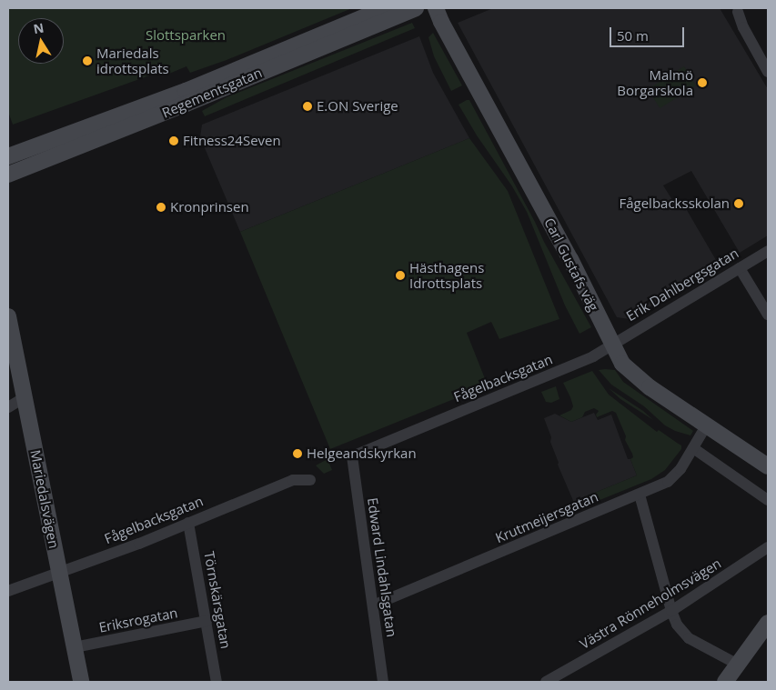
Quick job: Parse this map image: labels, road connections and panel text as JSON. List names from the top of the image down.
{
  "streets": {
    "main road": ["Regementsgatan", "Carl Gustafs väg", "Mariedalsvägen"],
    "street": [
      "Erik Dahlbergsgatan",
      "Fågelbacksgatan",
      "Krutmeijersgatan",
      "Edward Lindahlsgatan",
      "Törnskärsgatan",
      "Västra Rönneholmsvägen",
      "Eriksrogatan"
    ]
  },
  "crossings": [
    ["Carl Gustafs väg", "Erik Dahlbergsgatan"],
    ["Carl Gustafs väg", "Fågelbacksgatan"],
    ["Carl Gustafs väg", "Krutmeijersgatan"],
    ["Erik Dahlbergsgatan", "Fågelbacksgatan"],
    ["Fågelbacksgatan", "Mariedalsvägen"],
    ["Fågelbacksgatan", "Edward Lindahlsgatan"],
    ["Fågelbacksgatan", "Törnskärsgatan"],
    ["Mariedalsvägen", "Eriksrogatan"],
    ["Krutmeijersgatan", "Edward Lindahlsgatan"],
    ["Törnskärsgatan", "Eriksrogatan"]
  ],
  "parks": ["Slottsparken"],
  "places": [
    "Mariedals idrottsplats",
    "Malmö Borgarskola",
    "E.ON Sverige",
    "Fitness24Seven",
    "Fågelbacksskolan",
    "Kronprinsen",
    "Hästhagens Idrottsplats",
    "Helgeandskyrkan"
  ],
  "scale_bar": "50 m",
  "north": "top"
}
